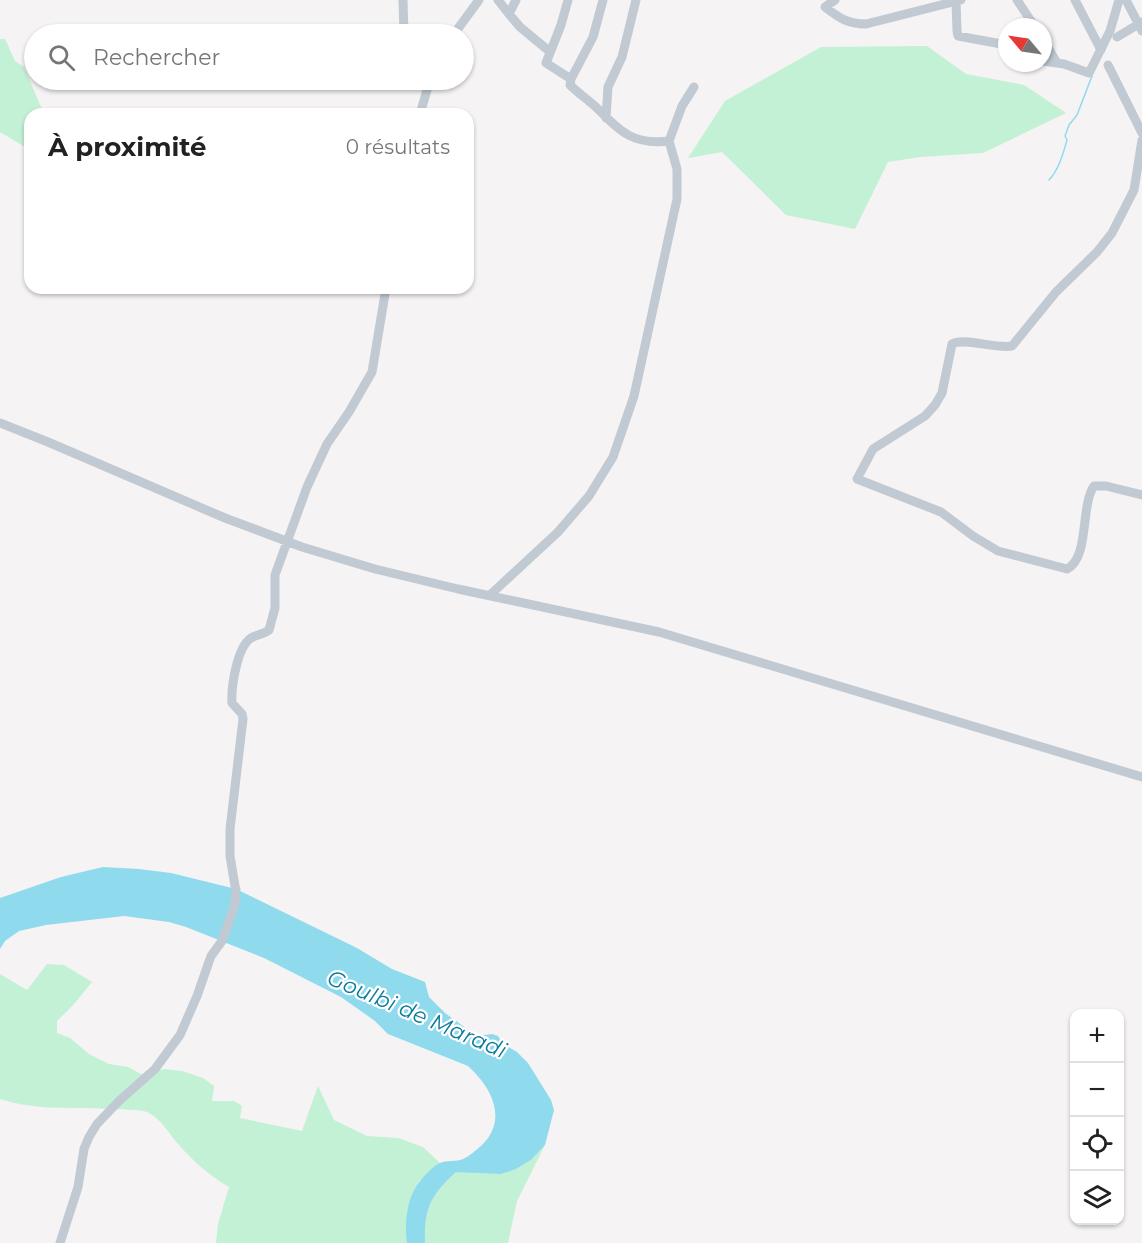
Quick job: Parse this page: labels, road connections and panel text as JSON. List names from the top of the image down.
{
  "water": ["Goulbi de Maradi"],
  "north": "top left",
  "page": {
    "search": "Rechercher",
    "heading": ["À proximité", "0 résultats"],
    "map_buttons": ["+", "−"]
  }
}
